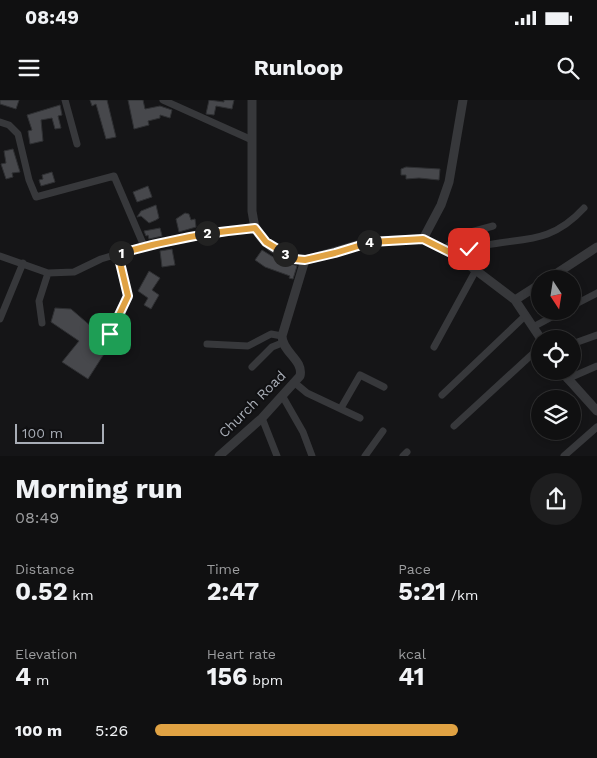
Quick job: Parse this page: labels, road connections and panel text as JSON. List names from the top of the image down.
{
  "streets": {
    "street": ["Church Road"]
  },
  "scale_bar": "100 m",
  "north": "bottom",
  "page": {
    "status": "08:49",
    "header": "Runloop",
    "pins": [
      "2",
      "4",
      "1",
      "3"
    ],
    "scale": "100 m",
    "heading": ["Morning run", "08:49"],
    "stats": [
      ["Distance", "0.52 km"],
      ["Time", "2:47"],
      ["Pace", "5:21 /km"],
      ["Elevation", "4 m"],
      ["Heart rate", "156 bpm"],
      ["kcal", "41"]
    ],
    "list": [
      {
        "name": "100 m",
        "note": "5:26"
      }
    ]
  }
}
